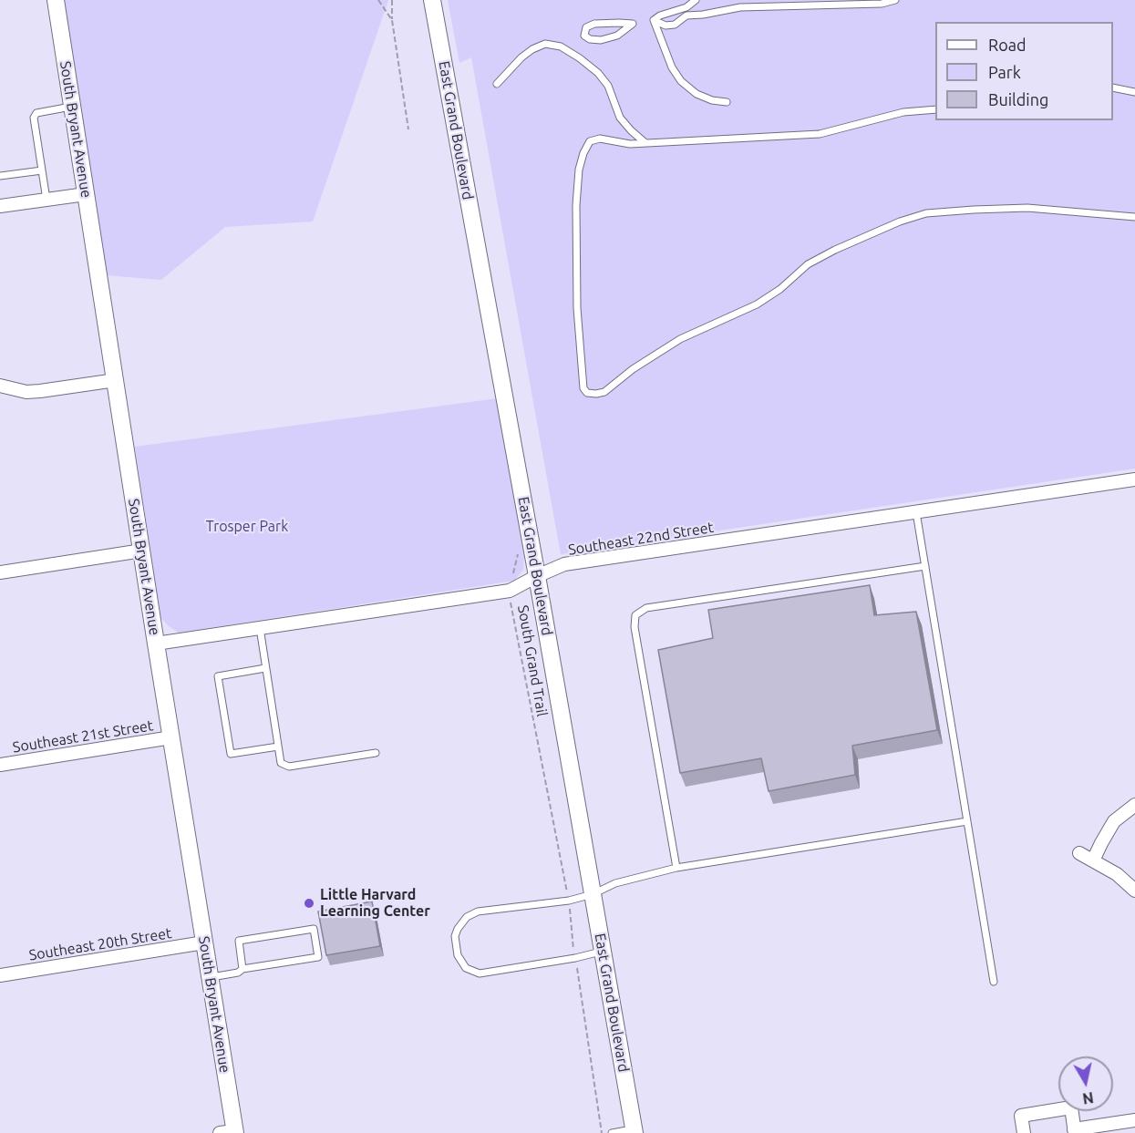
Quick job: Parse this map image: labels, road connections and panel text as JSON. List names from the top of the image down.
{
  "streets": {
    "street": [
      "South Bryant Avenue",
      "East Grand Boulevard",
      "Southeast 22nd Street",
      "Southeast 21st Street",
      "Southeast 20th Street"
    ],
    "path": ["South Grand Trail"]
  },
  "crossings": [
    ["South Bryant Avenue", "Southeast 22nd Street"],
    ["South Bryant Avenue", "Southeast 21st Street"],
    ["South Bryant Avenue", "Southeast 20th Street"],
    ["East Grand Boulevard", "Southeast 22nd Street"],
    ["Southeast 22nd Street", "South Grand Trail"]
  ],
  "parks": ["Trosper Park"],
  "places": ["Little Harvard Learning Center"],
  "legend": ["Road", "Park", "Building"],
  "north": "bottom"
}
